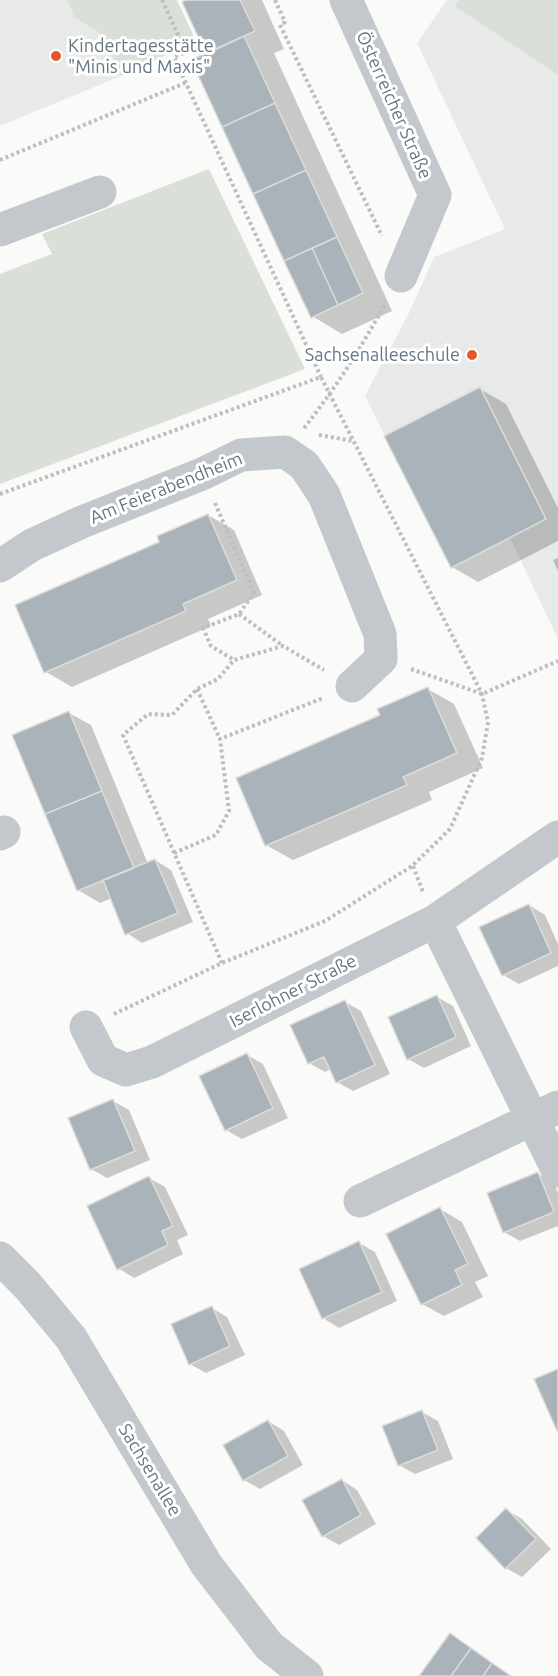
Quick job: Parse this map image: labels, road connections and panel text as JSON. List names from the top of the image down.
{
  "streets": {
    "street": [
      "Österreicher Straße",
      "Am Feierabendheim",
      "Iserlohner Straße",
      "Sachsenallee"
    ]
  },
  "places": ["Kindertagesstätte \"Minis und Maxis\"", "Sachsenalleeschule"]
}
